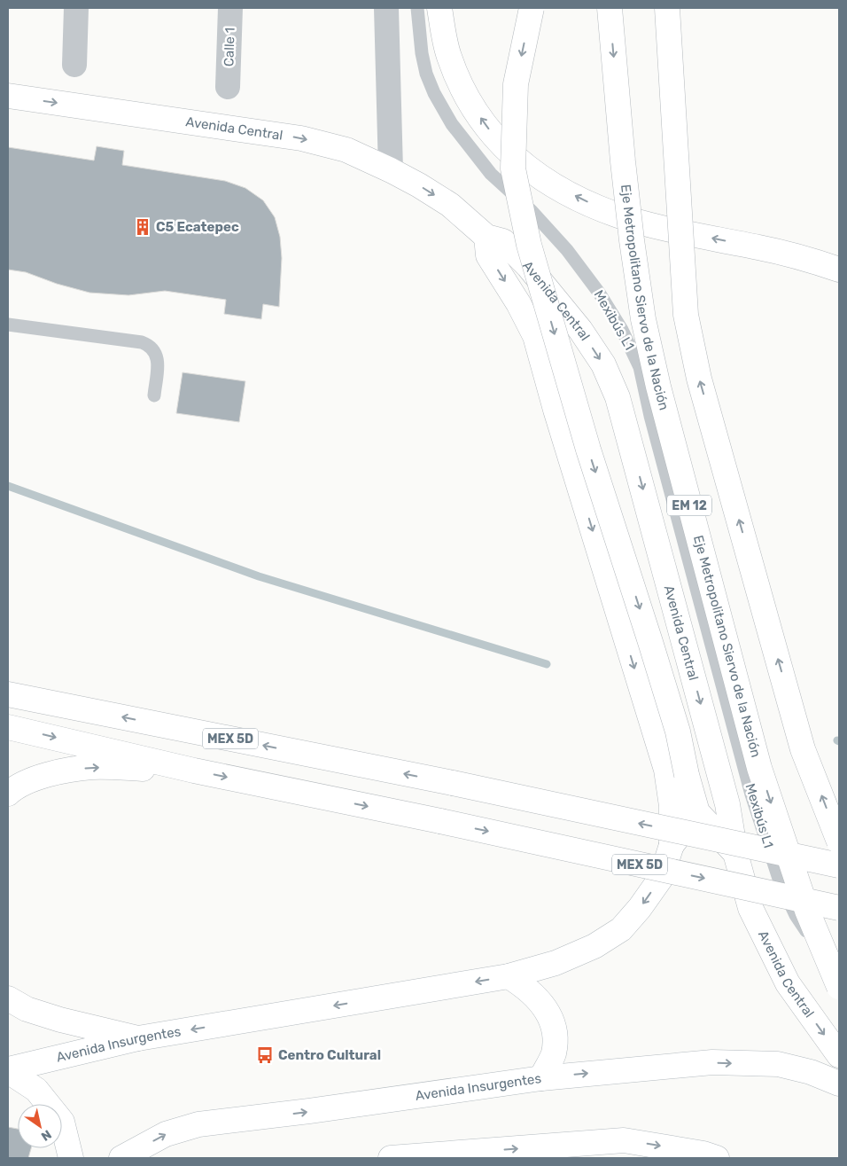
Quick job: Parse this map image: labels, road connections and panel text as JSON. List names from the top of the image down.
{
  "streets": {
    "main road": [
      "Avenida Central",
      "Eje Metropolitano Siervo de la Nación",
      "EM 12",
      "MEX 5D",
      "Avenida Insurgentes"
    ],
    "street": ["Calle 1"],
    "lane": ["Mexibús L1"]
  },
  "crossings": [
    ["Avenida Central", "Avenida Insurgentes"]
  ],
  "places": {
    "building": ["C5 Ecatepec"],
    "bus stop": ["Centro Cultural"]
  },
  "north": "bottom right"
}
